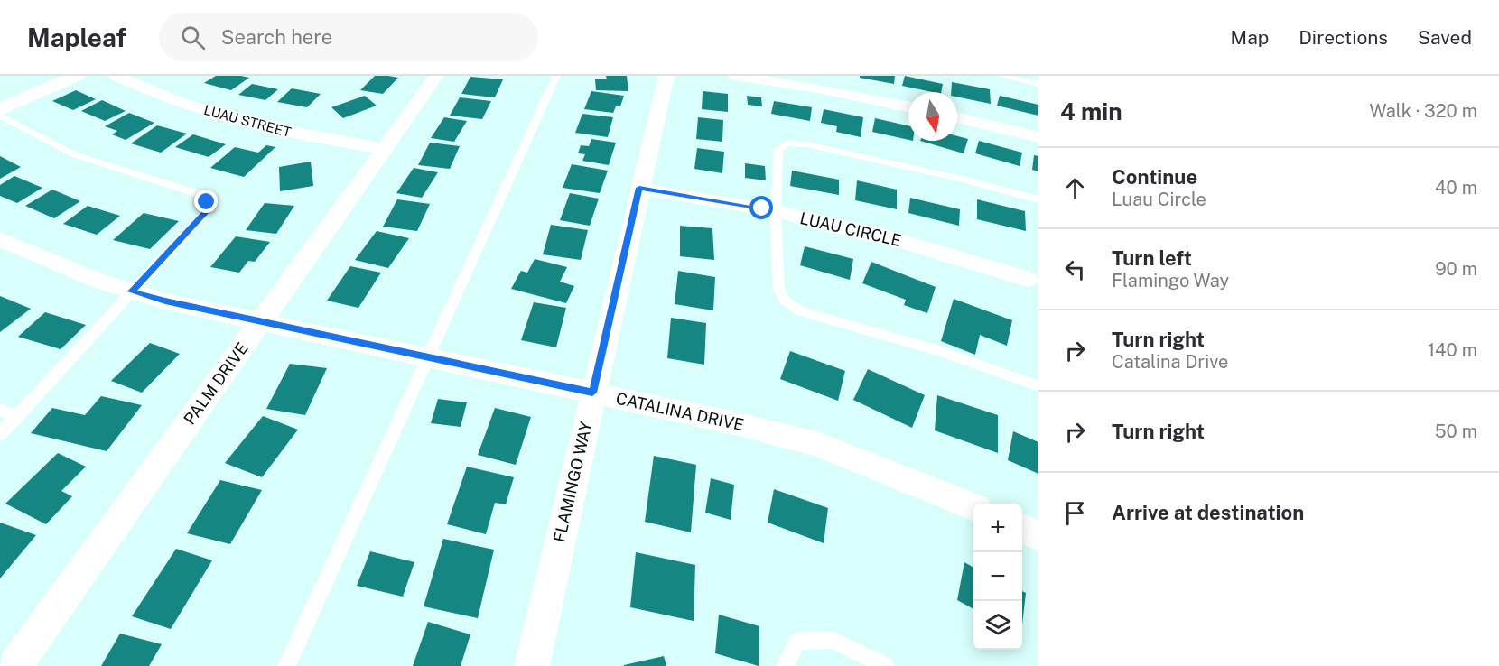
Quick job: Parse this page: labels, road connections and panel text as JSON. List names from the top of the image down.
{
  "streets": {
    "street": [
      "LUAU STREET",
      "LUAU CIRCLE",
      "PALM DRIVE",
      "CATALINA DRIVE",
      "FLAMINGO WAY"
    ]
  },
  "crossings": [
    ["LUAU STREET", "PALM DRIVE"],
    ["LUAU CIRCLE", "FLAMINGO WAY"],
    ["PALM DRIVE", "CATALINA DRIVE"],
    ["CATALINA DRIVE", "FLAMINGO WAY"]
  ],
  "north": "bottom",
  "page": {
    "header": "Mapleaf",
    "search": "Search here",
    "nav": ["Map", "Directions", "Saved"],
    "heading": ["4 min", "Walk · 320 m"],
    "list": [
      ["Continue", "Luau Circle", "40 m"],
      ["Turn left", "Flamingo Way", "90 m"],
      ["Turn right", "Catalina Drive", "140 m"],
      ["Turn right", "50 m"],
      "Arrive at destination"
    ],
    "map_buttons": ["+", "−"]
  }
}
